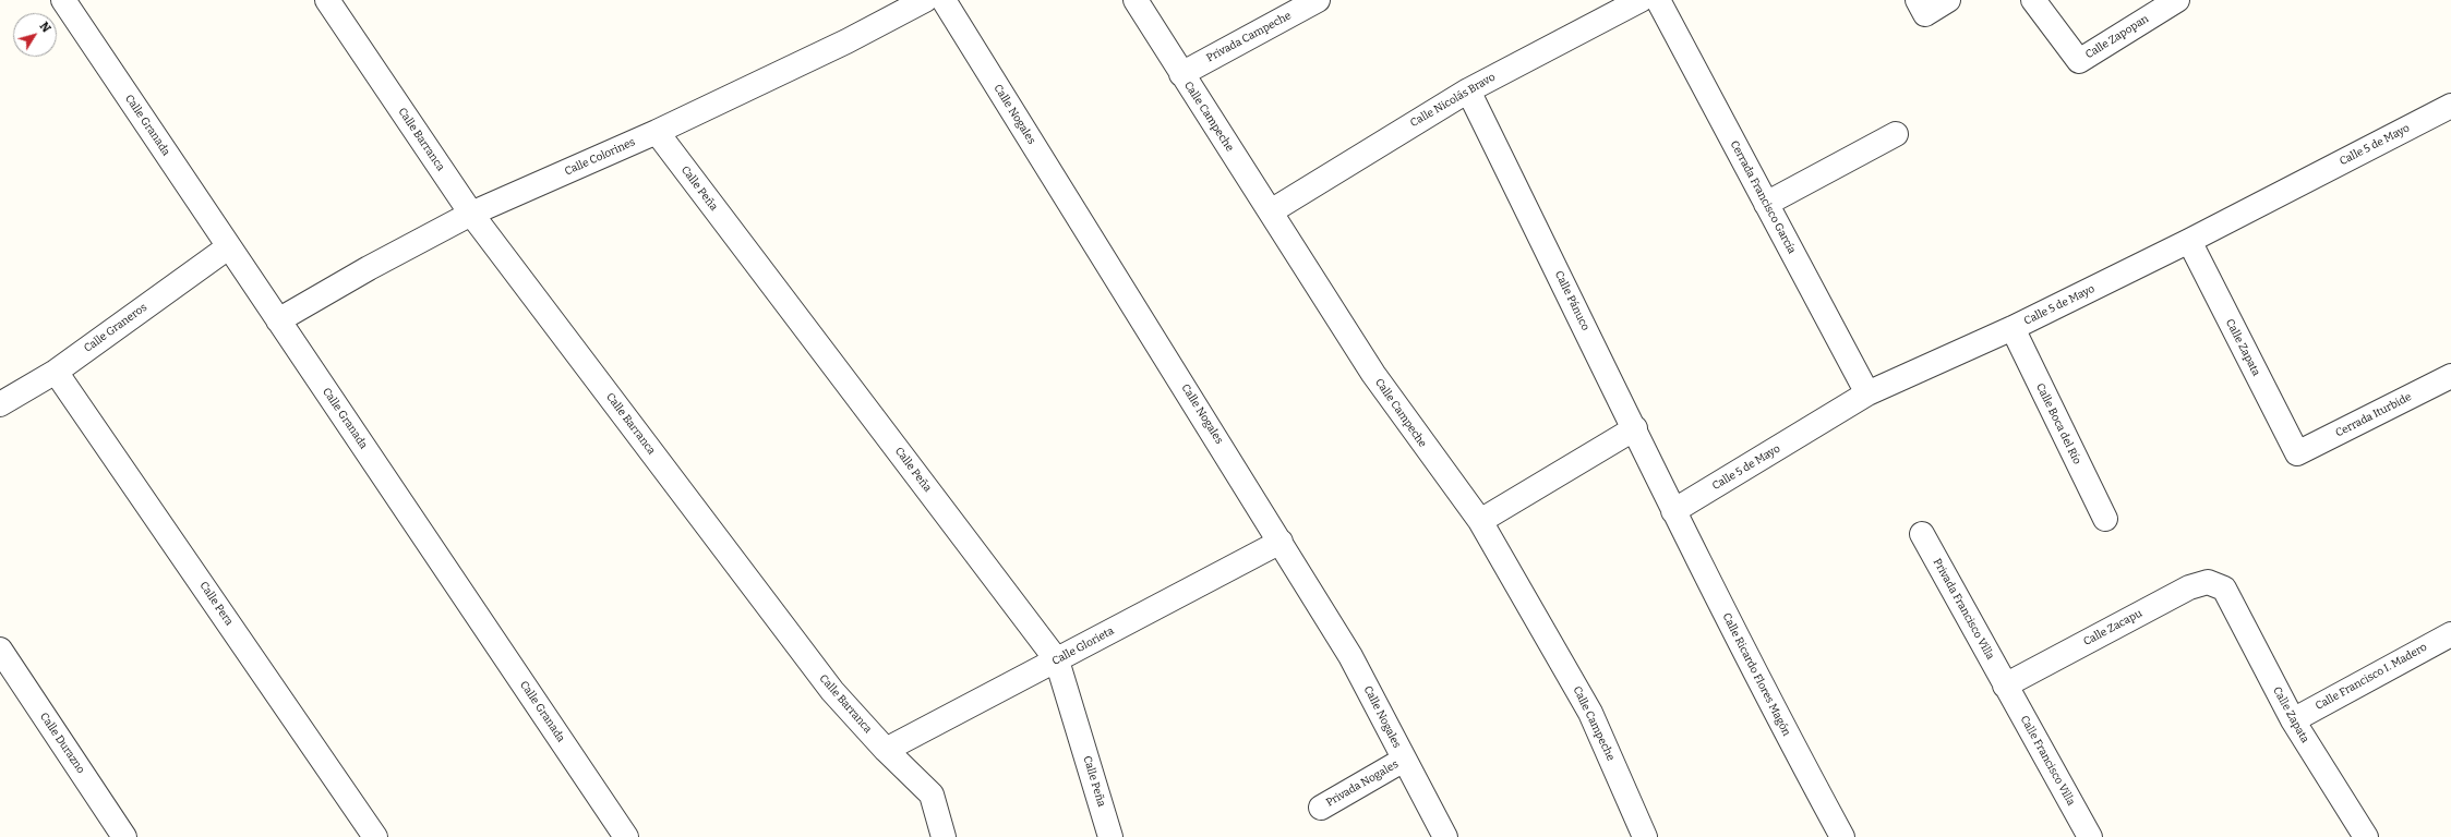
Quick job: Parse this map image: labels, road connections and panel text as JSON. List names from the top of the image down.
{
  "streets": {
    "street": [
      "Privada Campeche",
      "Calle Zapopan",
      "Calle Nicolás Bravo",
      "Calle Nogales",
      "Calle Campeche",
      "Calle Granada",
      "Calle Barranca",
      "Calle 5 de Mayo",
      "Calle Colorines",
      "Calle Peña",
      "Cerrada Francisco García",
      "Calle Pánuco",
      "Calle Graneros",
      "Calle Zapata",
      "Cerrada Iturbide",
      "Calle Boca del Río",
      "Calle Pera",
      "Privada Francisco Villa",
      "Calle Zacapu",
      "Calle Glorieta",
      "Calle Ricardo Flores Magón",
      "Calle Francisco I. Madero",
      "Calle Durazno",
      "Calle Francisco Villa",
      "Privada Nogales"
    ]
  },
  "crossings": [
    ["Privada Campeche", "Calle Campeche"],
    ["Calle Nicolás Bravo", "Calle Campeche"],
    ["Calle Nicolás Bravo", "Calle Pánuco"],
    ["Calle Nogales", "Calle Glorieta"],
    ["Calle Nogales", "Privada Nogales"],
    ["Calle Granada", "Calle Colorines"],
    ["Calle Granada", "Calle Graneros"],
    ["Calle Barranca", "Calle Colorines"],
    ["Calle Barranca", "Calle Glorieta"],
    ["Calle 5 de Mayo", "Cerrada Francisco García"],
    ["Calle 5 de Mayo", "Calle Pánuco"],
    ["Calle 5 de Mayo", "Calle Zapata"],
    ["Calle 5 de Mayo", "Calle Boca del Río"],
    ["Calle 5 de Mayo", "Calle Ricardo Flores Magón"],
    ["Calle Colorines", "Calle Peña"],
    ["Calle Peña", "Calle Glorieta"],
    ["Calle Pánuco", "Calle Ricardo Flores Magón"],
    ["Calle Graneros", "Calle Pera"],
    ["Calle Zapata", "Cerrada Iturbide"],
    ["Calle Zapata", "Calle Zacapu"],
    ["Calle Zapata", "Calle Francisco I. Madero"],
    ["Privada Francisco Villa", "Calle Zacapu"],
    ["Privada Francisco Villa", "Calle Francisco Villa"],
    ["Calle Zacapu", "Calle Francisco Villa"]
  ],
  "north": "top right"
}
